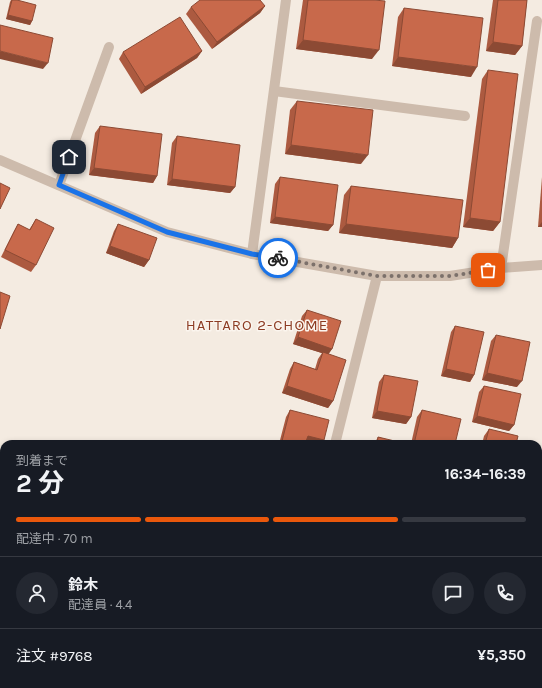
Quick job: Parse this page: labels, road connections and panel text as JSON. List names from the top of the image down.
{
  "districts": ["HATTARO 2-CHOME"],
  "page": {
    "heading": ["2 分", "到着まで", "16:34–16:39"],
    "panel": [
      "鈴木",
      "配達員 · 4.4",
      "注文 #9768",
      "¥5,350"
    ],
    "bar": "配達中 · 70 m"
  }
}
